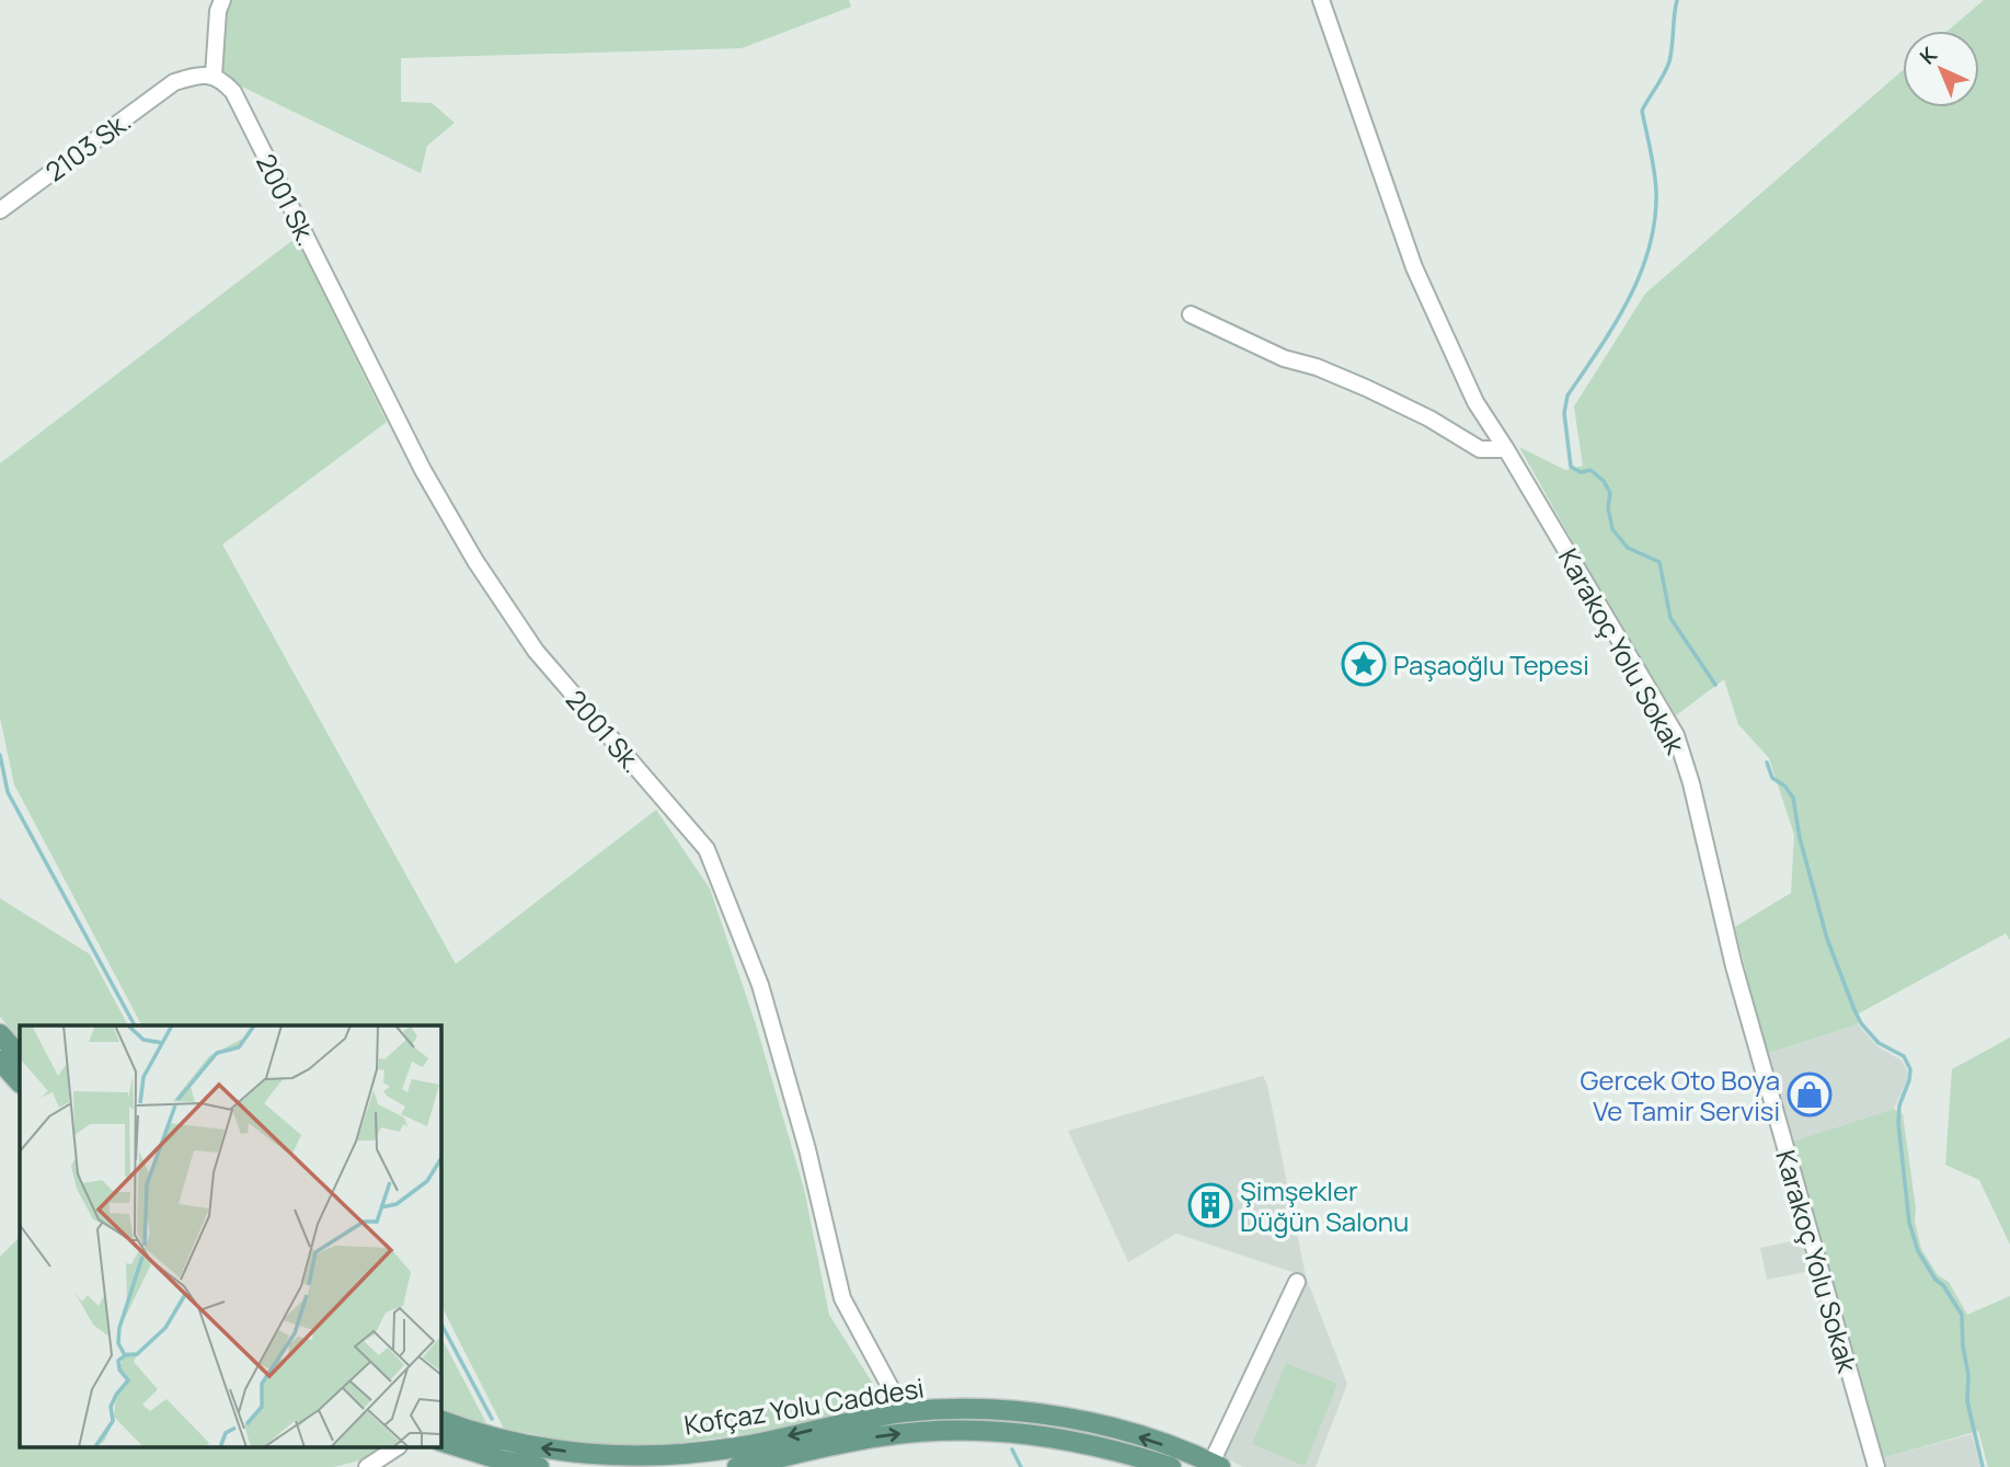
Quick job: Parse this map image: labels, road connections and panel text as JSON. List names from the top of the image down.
{
  "streets": {
    "main road": ["Kofçaz Yolu Caddesi"],
    "street": ["2103 Sk.", "2001 Sk.", "Karakoç Yolu Sokak"]
  },
  "crossings": [
    ["2103 Sk.", "2001 Sk."],
    ["2001 Sk.", "Kofçaz Yolu Caddesi"]
  ],
  "places": {
    "place": ["Paşaoğlu Tepesi"],
    "shop": ["Gercek Oto Boya Ve Tamir Servisi"],
    "building": ["Şimşekler Düğün Salonu"]
  },
  "north": "top left"
}
